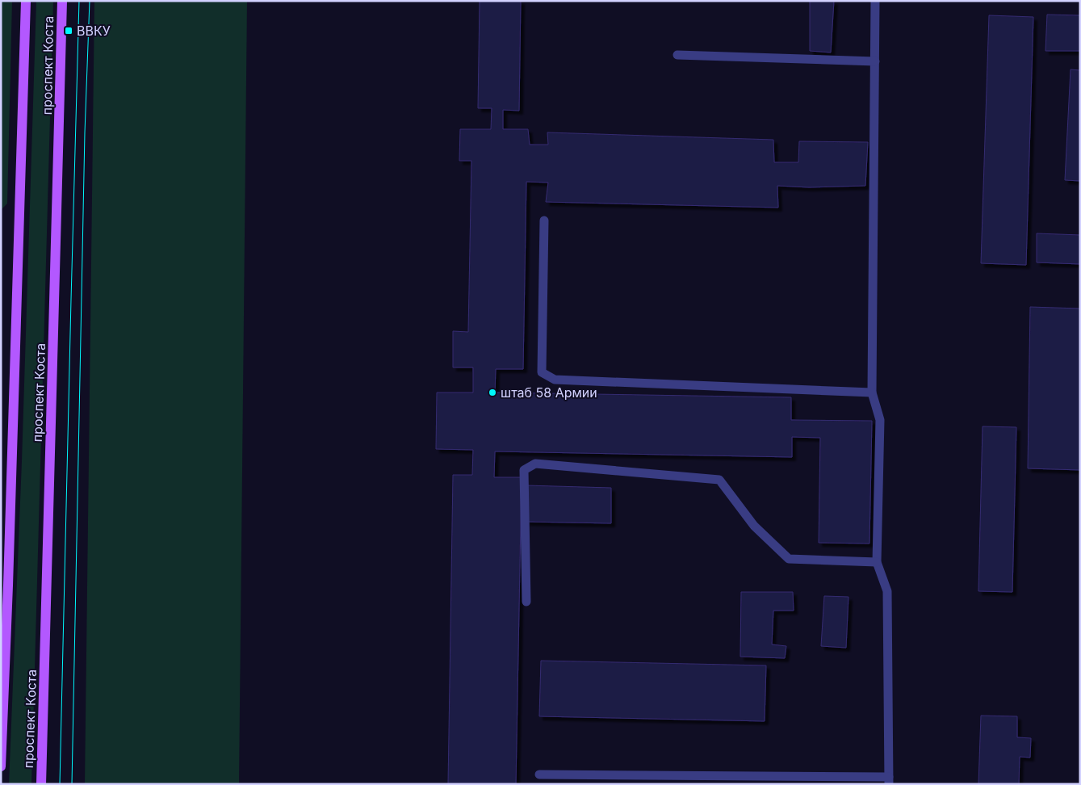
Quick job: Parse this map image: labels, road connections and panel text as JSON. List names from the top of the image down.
{
  "streets": {
    "main road": ["проспект Коста"]
  },
  "places": {
    "transit": ["ВВКУ"],
    "other": ["штаб 58 Армии"]
  }
}
